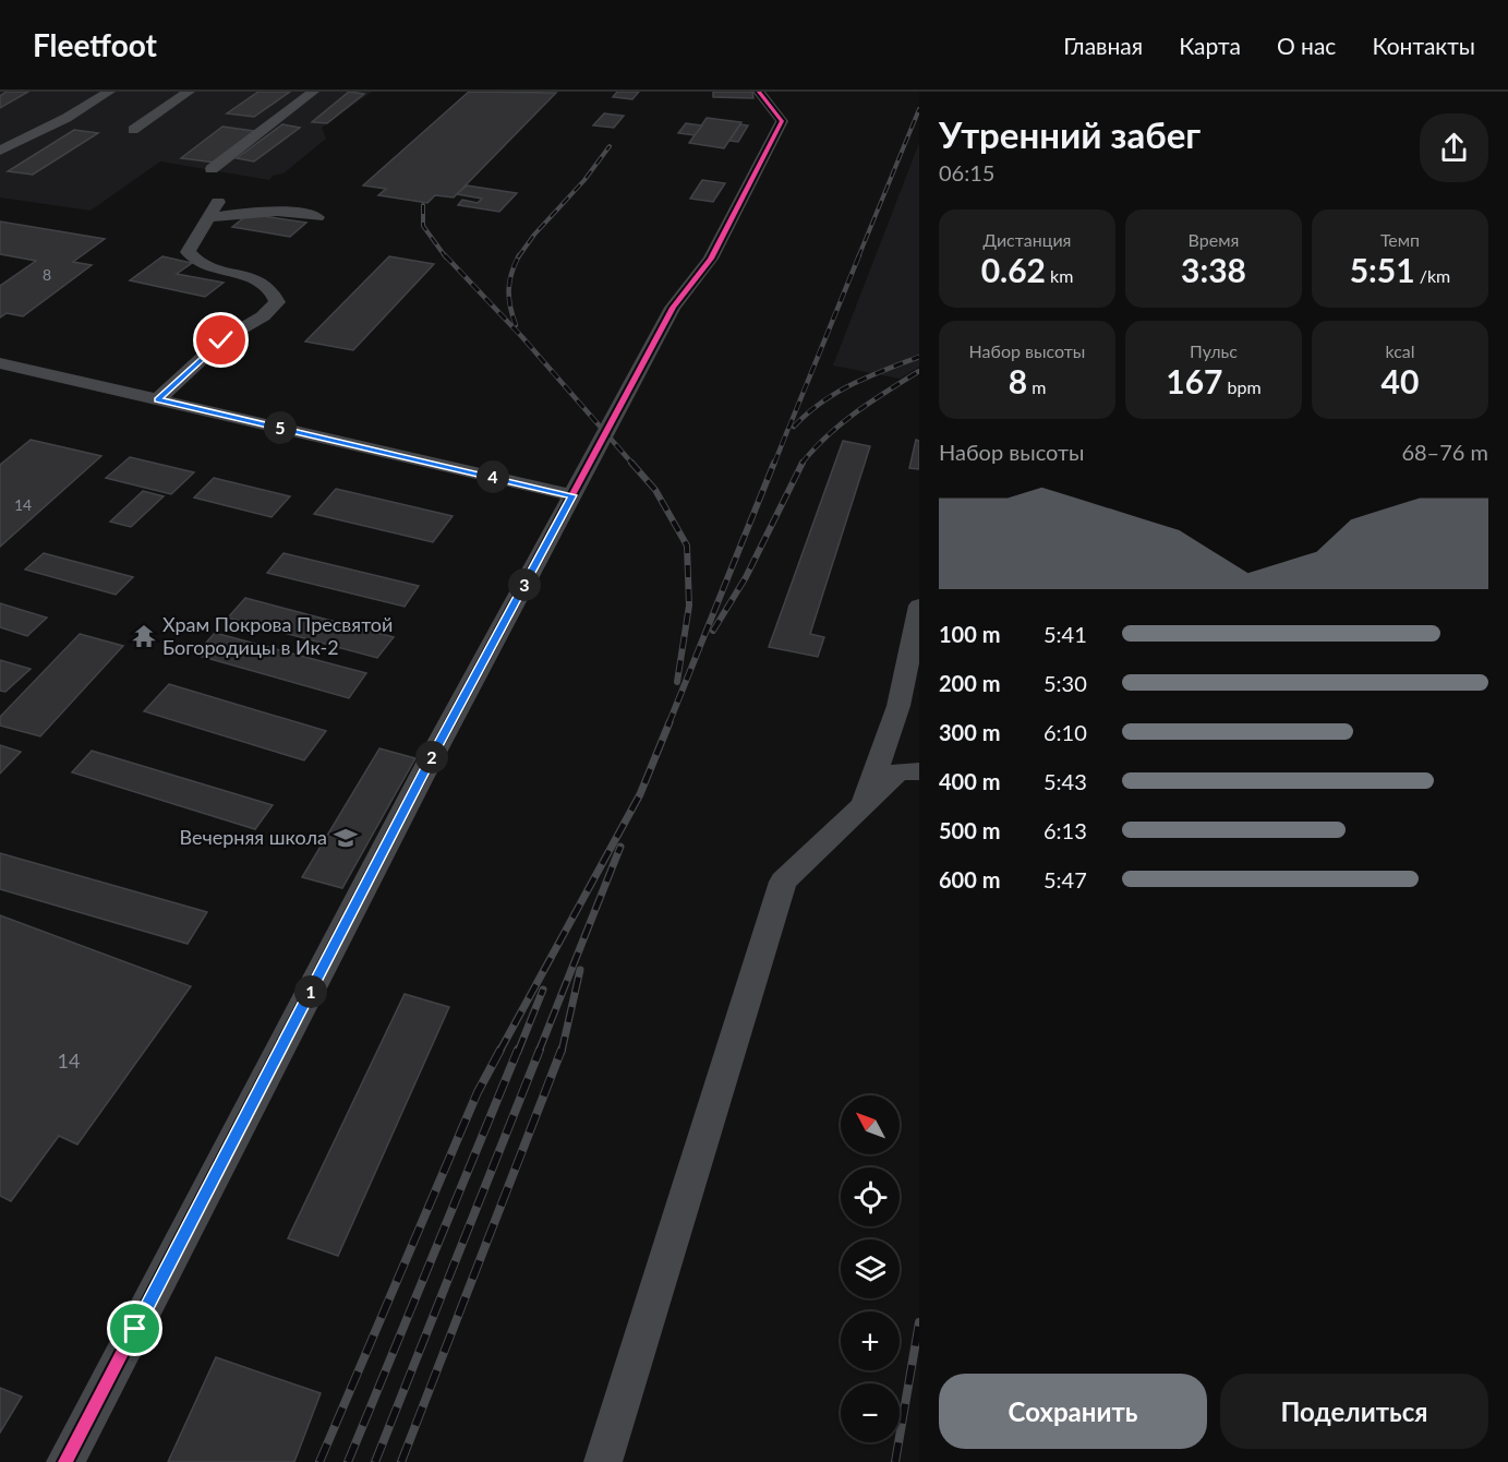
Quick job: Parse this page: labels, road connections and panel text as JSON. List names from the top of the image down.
{
  "places": {
    "temple": ["Храм Покрова Пресвятой Богородицы в Ик-2"],
    "school or university": ["Вечерняя школа"]
  },
  "house_numbers": ["8", "14", "14"],
  "north": "top left",
  "page": {
    "header": "Fleetfoot",
    "nav": [
      "Главная",
      "Карта",
      "О нас",
      "Контакты"
    ],
    "heading": ["Утренний забег", "06:15"],
    "stats": [
      ["Дистанция", "0.62 km"],
      ["Время", "3:38"],
      ["Темп", "5:51 /km"],
      ["Набор высоты", "8 m"],
      ["Пульс", "167 bpm"],
      ["kcal", "40"]
    ],
    "pins": [
      "5",
      "4",
      "3",
      "2",
      "1"
    ],
    "chart": ["Набор высоты", "68–76 m"],
    "list": [
      {
        "name": "100 m",
        "note": "5:41"
      },
      {
        "name": "200 m",
        "note": "5:30"
      },
      {
        "name": "300 m",
        "note": "6:10"
      },
      {
        "name": "400 m",
        "note": "5:43"
      },
      {
        "name": "500 m",
        "note": "6:13"
      },
      {
        "name": "600 m",
        "note": "5:47"
      }
    ],
    "map_buttons": ["+", "−"],
    "buttons": ["Сохранить", "Поделиться"]
  }
}
